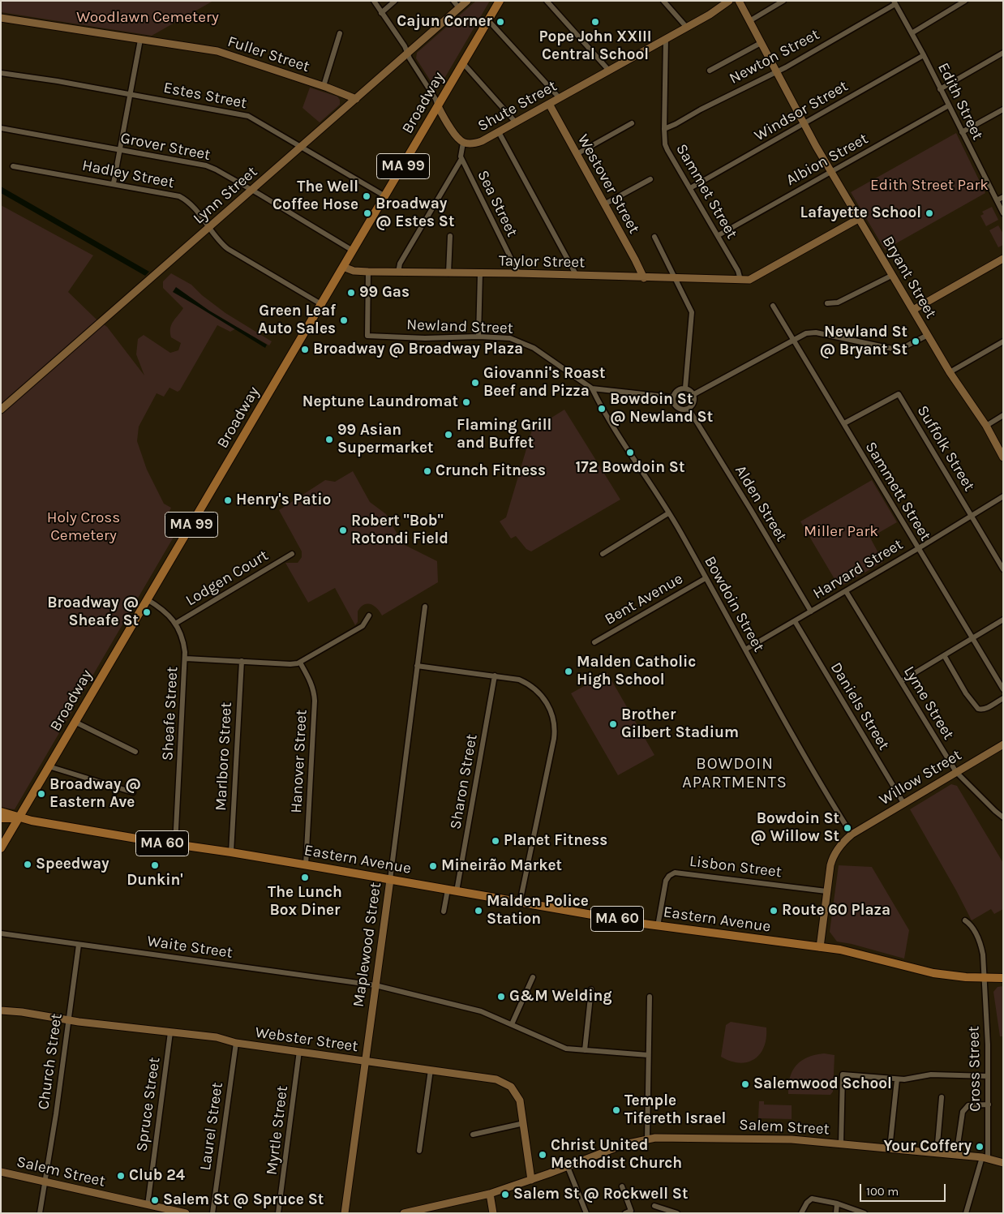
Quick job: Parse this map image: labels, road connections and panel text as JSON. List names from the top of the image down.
{
  "streets": {
    "main road": [
      "Fuller Street",
      "Broadway",
      "Shute Street",
      "MA 99",
      "Westover Street",
      "Lynn Street",
      "Taylor Street",
      "Bryant Street",
      "Willow Street",
      "MA 60",
      "Eastern Avenue",
      "Maplewood Street",
      "Webster Street",
      "Salem Street"
    ],
    "street": [
      "Newton Street",
      "Estes Street",
      "Edith Street",
      "Windsor Street",
      "Grover Street",
      "Albion Street",
      "Hadley Street",
      "Sammet Street",
      "Sea Street",
      "Newland Street",
      "Suffolk Street",
      "Sammett Street",
      "Alden Street",
      "Harvard Street",
      "Lodgen Court",
      "Bent Avenue",
      "Bowdoin Street",
      "Lyme Street",
      "Daniels Street",
      "Sheafe Street",
      "Marlboro Street",
      "Hanover Street",
      "Sharon Street",
      "Lisbon Street",
      "Waite Street",
      "Church Street",
      "Cross Street",
      "Spruce Street",
      "Laurel Street",
      "Myrtle Street"
    ]
  },
  "crossings": [
    ["Fuller Street", "Lynn Street"],
    ["Newton Street", "Edith Street"],
    ["Newton Street", "Sammet Street"],
    ["Newton Street", "Bryant Street"],
    ["Estes Street", "Broadway"],
    ["Estes Street", "Lynn Street"],
    ["Edith Street", "Windsor Street"],
    ["Edith Street", "Albion Street"],
    ["Broadway", "Shute Street"],
    ["Broadway", "Grover Street"],
    ["Broadway", "Hadley Street"],
    ["Broadway", "Taylor Street"],
    ["Broadway", "Sheafe Street"],
    ["Broadway", "Eastern Avenue"],
    ["Shute Street", "Westover Street"],
    ["Shute Street", "Sammet Street"],
    ["Shute Street", "Lynn Street"],
    ["Shute Street", "Sea Street"],
    ["Windsor Street", "Sammet Street"],
    ["Windsor Street", "Bryant Street"],
    ["Grover Street", "Lynn Street"],
    ["Albion Street", "Sammet Street"],
    ["Albion Street", "Bryant Street"],
    ["Hadley Street", "Lynn Street"],
    ["Westover Street", "Taylor Street"],
    ["Sammet Street", "Taylor Street"],
    ["Sea Street", "Taylor Street"],
    ["Taylor Street", "Bryant Street"],
    ["Taylor Street", "Newland Street"],
    ["Newland Street", "Alden Street"],
    ["Newland Street", "Bowdoin Street"],
    ["Suffolk Street", "Sammett Street"],
    ["Suffolk Street", "Harvard Street"],
    ["Sammett Street", "Harvard Street"],
    ["Alden Street", "Harvard Street"],
    ["Harvard Street", "Bowdoin Street"],
    ["Harvard Street", "Lyme Street"],
    ["Harvard Street", "Daniels Street"],
    ["Lodgen Court", "Sheafe Street"],
    ["Bent Avenue", "Bowdoin Street"],
    ["Bowdoin Street", "Willow Street"],
    ["Lyme Street", "Willow Street"],
    ["Daniels Street", "Willow Street"],
    ["Sheafe Street", "Eastern Avenue"],
    ["Marlboro Street", "Eastern Avenue"],
    ["Hanover Street", "Eastern Avenue"],
    ["Willow Street", "Eastern Avenue"],
    ["Willow Street", "Lisbon Street"],
    ["Sharon Street", "Eastern Avenue"],
    ["Eastern Avenue", "Lisbon Street"],
    ["Eastern Avenue", "Maplewood Street"],
    ["Eastern Avenue", "Cross Street"],
    ["Maplewood Street", "Waite Street"],
    ["Maplewood Street", "Webster Street"],
    ["Waite Street", "Church Street"],
    ["Webster Street", "Church Street"],
    ["Webster Street", "Spruce Street"],
    ["Webster Street", "Laurel Street"],
    ["Webster Street", "Salem Street"],
    ["Webster Street", "Myrtle Street"],
    ["Church Street", "Salem Street"],
    ["Cross Street", "Salem Street"],
    ["Spruce Street", "Salem Street"]
  ],
  "districts": ["BOWDOIN APARTMENTS"],
  "parks": [
    "Woodlawn Cemetery",
    "Edith Street Park",
    "Holy Cross Cemetery",
    "Miller Park"
  ],
  "places": [
    "Cajun Corner",
    "Pope John XXIII Central School",
    "The Well Coffee Hose",
    "Broadway @ Estes St",
    "Lafayette School",
    "99 Gas",
    "Green Leaf Auto Sales",
    "Newland St @ Bryant St",
    "Broadway @ Broadway Plaza",
    "Giovanni's Roast Beef and Pizza",
    "Neptune Laundromat",
    "Bowdoin St @ Newland St",
    "Flaming Grill and Buffet",
    "99 Asian Supermarket",
    "172 Bowdoin St",
    "Crunch Fitness",
    "Henry's Patio",
    "Robert \"Bob\" Rotondi Field",
    "Broadway @ Sheafe St",
    "Malden Catholic High School",
    "Brother Gilbert Stadium",
    "Broadway @ Eastern Ave",
    "Bowdoin St @ Willow St",
    "Planet Fitness",
    "Speedway",
    "Dunkin'",
    "Mineirão Market",
    "The Lunch Box Diner",
    "Malden Police Station",
    "Route 60 Plaza",
    "G&M Welding",
    "Salemwood School",
    "Temple Tifereth Israel",
    "Your Coffery",
    "Christ United Methodist Church",
    "Club 24",
    "Salem St @ Rockwell St",
    "Salem St @ Spruce St"
  ],
  "scale_bar": "100 m"
}
